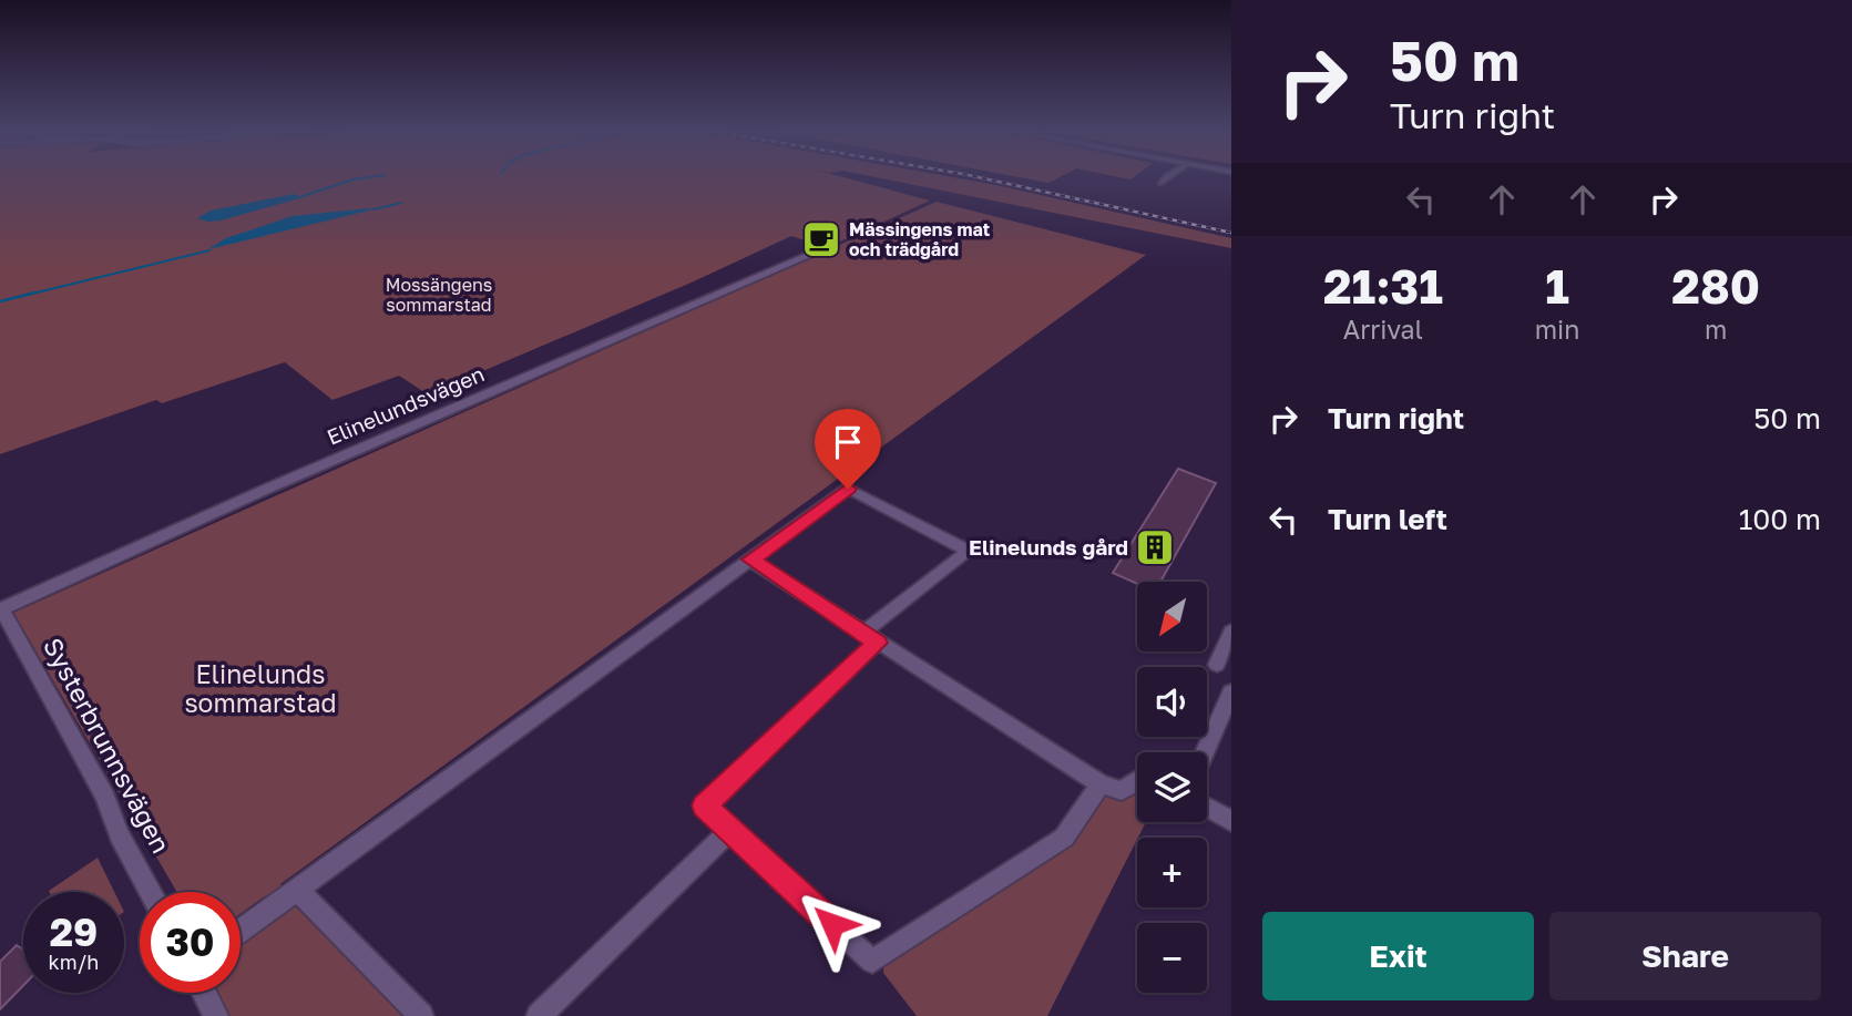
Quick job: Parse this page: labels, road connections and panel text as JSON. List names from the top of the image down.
{
  "streets": {
    "street": ["Elinelundsvägen", "Systerbrunnsvägen"]
  },
  "crossings": [
    ["Elinelundsvägen", "Systerbrunnsvägen"]
  ],
  "parks": ["Mossängens sommarstad", "Elinelunds sommarstad"],
  "places": {
    "cafe": ["Mässingens mat och trädgård"],
    "building": ["Elinelunds gård"]
  },
  "north": "bottom left",
  "page": {
    "turn": ["50 m", "Turn right"],
    "eta": [
      "21:31",
      "Arrival",
      "1",
      "min",
      "280",
      "m"
    ],
    "list": [
      {
        "name": "Turn right",
        "value": "50 m"
      },
      {
        "name": "Turn left",
        "value": "100 m"
      }
    ],
    "map_buttons": ["+", "−"],
    "speed": "29 km/h",
    "limit": "30",
    "buttons": ["Exit", "Share"]
  }
}
